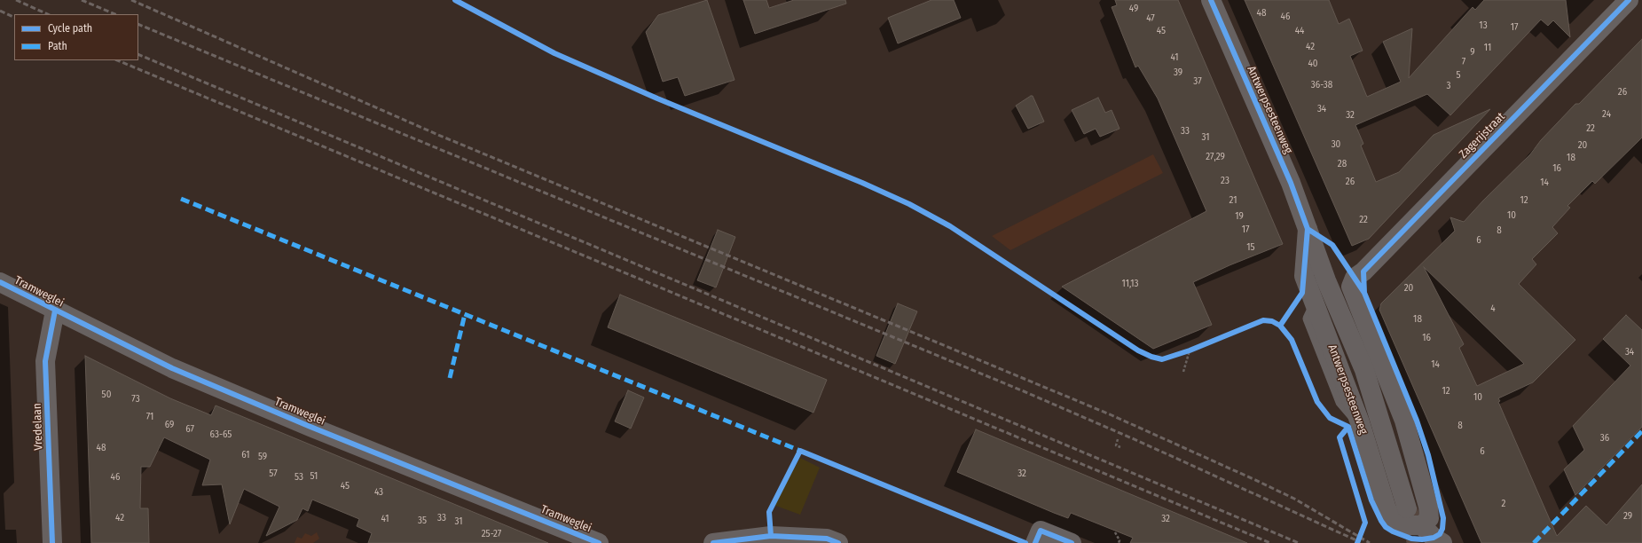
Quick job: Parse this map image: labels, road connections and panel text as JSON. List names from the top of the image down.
{
  "streets": {
    "street": [
      "Antwerpsesteenweg",
      "Zagerijstraat",
      "Tramweglei",
      "Vredelaan"
    ]
  },
  "crossings": [
    ["Antwerpsesteenweg", "Zagerijstraat"],
    ["Tramweglei", "Vredelaan"]
  ],
  "house_numbers": [
    "49",
    "48",
    "46",
    "47",
    "13",
    "17",
    "45",
    "44",
    "42",
    "11",
    "9",
    "41",
    "7",
    "40",
    "39",
    "5",
    "37",
    "36-38",
    "3",
    "26",
    "34",
    "24",
    "32",
    "22",
    "33",
    "31",
    "30",
    "20",
    "27,29",
    "18",
    "28",
    "16",
    "23",
    "26",
    "14",
    "21",
    "12",
    "10",
    "19",
    "22",
    "17",
    "8",
    "6",
    "15",
    "11,13",
    "20",
    "4",
    "18",
    "16",
    "34",
    "14",
    "12",
    "50",
    "10",
    "73",
    "71",
    "69",
    "8",
    "67",
    "63-65",
    "36",
    "48",
    "6",
    "61",
    "59",
    "57",
    "32",
    "51",
    "46",
    "53",
    "45",
    "43",
    "2",
    "29",
    "42",
    "33",
    "41",
    "32",
    "35",
    "31",
    "25-27"
  ],
  "legend": ["Cycle path", "Path"]
}
